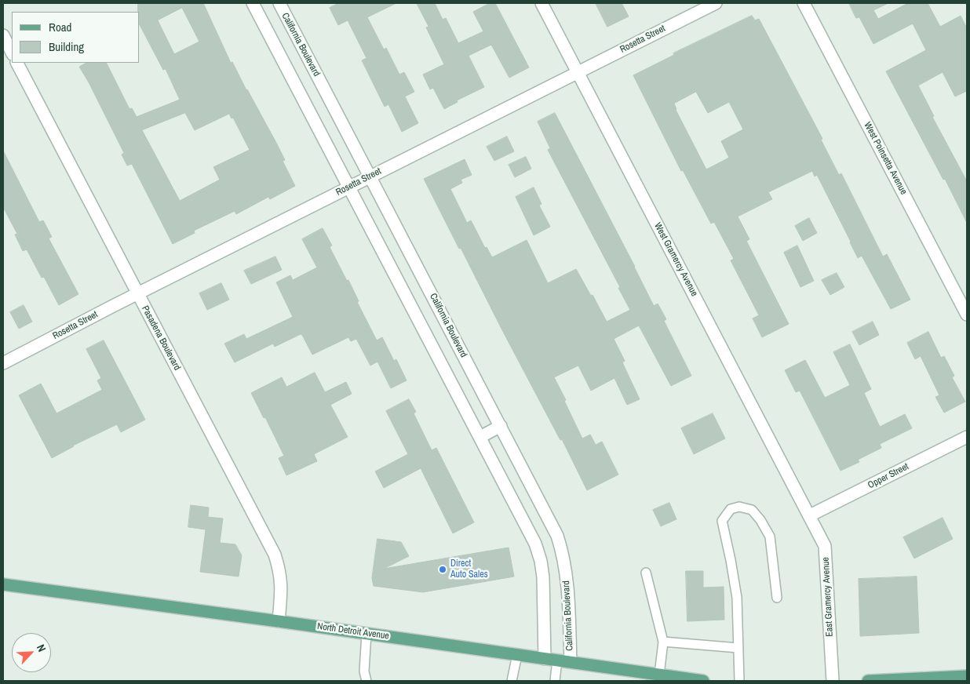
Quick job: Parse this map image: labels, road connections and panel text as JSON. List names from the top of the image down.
{
  "streets": {
    "main road": ["North Detroit Avenue"],
    "street": [
      "Rosetta Street",
      "California Boulevard",
      "West Poinsetta Avenue",
      "West Gramercy Avenue",
      "Pasadena Boulevard",
      "Opper Street",
      "East Gramercy Avenue"
    ]
  },
  "crossings": [
    ["Rosetta Street", "California Boulevard"],
    ["Rosetta Street", "West Gramercy Avenue"],
    ["Rosetta Street", "Pasadena Boulevard"],
    ["California Boulevard", "North Detroit Avenue"],
    ["West Gramercy Avenue", "Opper Street"],
    ["West Gramercy Avenue", "East Gramercy Avenue"],
    ["Pasadena Boulevard", "North Detroit Avenue"],
    ["Opper Street", "East Gramercy Avenue"]
  ],
  "places": ["Direct Auto Sales"],
  "legend": ["Road", "Building"],
  "north": "top right"
}
